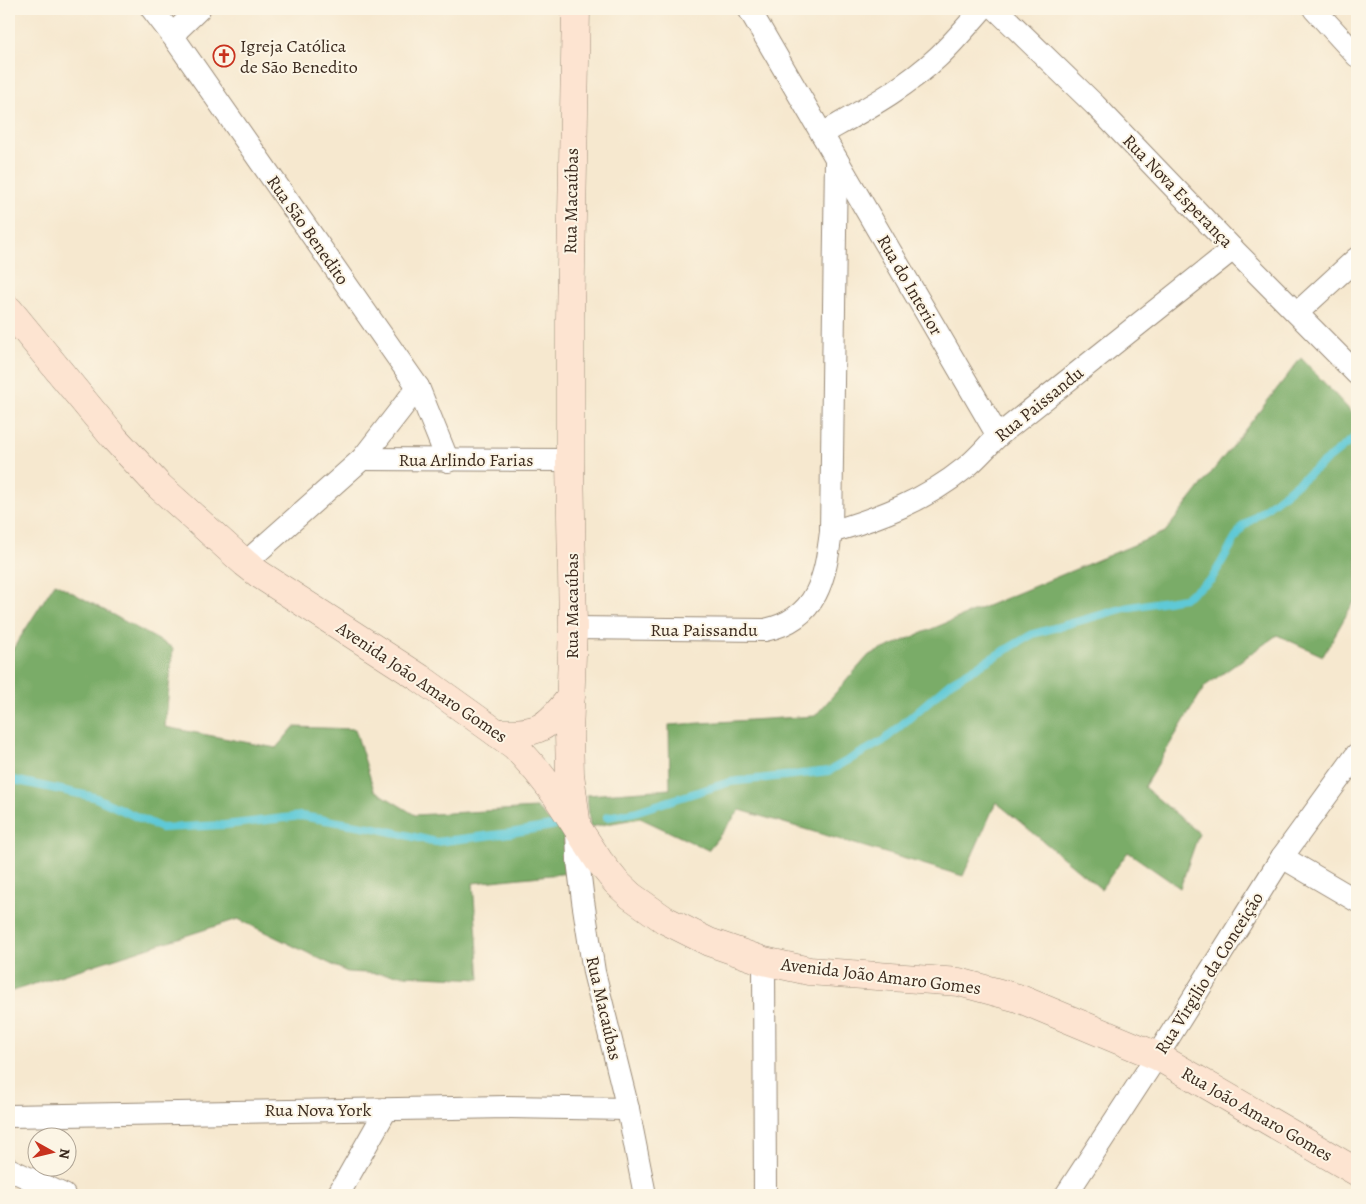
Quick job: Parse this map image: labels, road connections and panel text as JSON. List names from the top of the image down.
{
  "streets": {
    "street": [
      "Rua Nova Esperança",
      "Rua Macaúbas",
      "Rua São Benedito",
      "Rua do Interior",
      "Rua Paissandu",
      "Rua Arlindo Farias",
      "Avenida João Amaro Gomes",
      "Rua Virgilio da Conceição",
      "Rua Nova York",
      "Rua João Amaro Gomes"
    ]
  },
  "crossings": [
    ["Rua Nova Esperança", "Rua Paissandu"],
    ["Rua Macaúbas", "Rua Paissandu"],
    ["Rua Macaúbas", "Rua Arlindo Farias"],
    ["Rua Macaúbas", "Avenida João Amaro Gomes"],
    ["Rua Macaúbas", "Rua Nova York"],
    ["Rua São Benedito", "Rua Arlindo Farias"],
    ["Rua do Interior", "Rua Paissandu"],
    ["Rua Arlindo Farias", "Avenida João Amaro Gomes"],
    ["Avenida João Amaro Gomes", "Rua Virgilio da Conceição"],
    ["Avenida João Amaro Gomes", "Rua João Amaro Gomes"],
    ["Rua Virgilio da Conceição", "Rua João Amaro Gomes"]
  ],
  "places": {
    "church": ["Igreja Católica de São Benedito"]
  },
  "north": "right"
}
